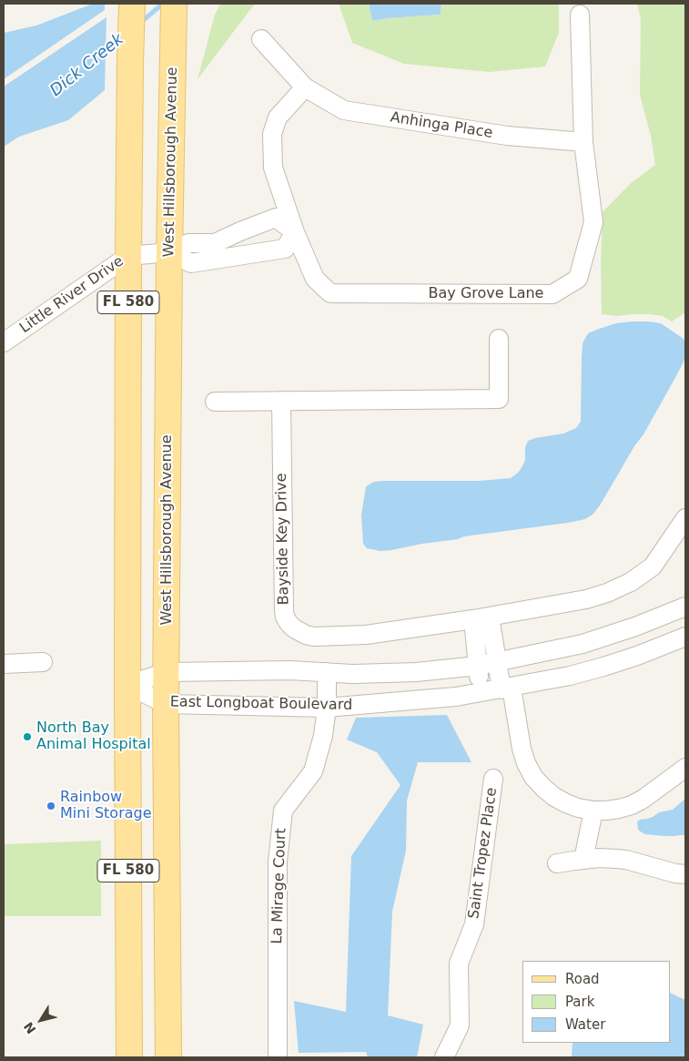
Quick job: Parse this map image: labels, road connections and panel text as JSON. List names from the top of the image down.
{
  "streets": {
    "main road": ["West Hillsborough Avenue", "FL 580"],
    "street": [
      "Anhinga Place",
      "Bay Grove Lane",
      "Little River Drive",
      "Bayside Key Drive",
      "East Longboat Boulevard",
      "Saint Tropez Place",
      "La Mirage Court"
    ]
  },
  "crossings": [
    ["Anhinga Place", "Bay Grove Lane"],
    ["West Hillsborough Avenue", "Bay Grove Lane"],
    ["West Hillsborough Avenue", "Little River Drive"],
    ["West Hillsborough Avenue", "East Longboat Boulevard"],
    ["Bay Grove Lane", "Little River Drive"],
    ["Little River Drive", "FL 580"],
    ["FL 580", "East Longboat Boulevard"],
    ["East Longboat Boulevard", "La Mirage Court"]
  ],
  "water": ["Dick Creek"],
  "places": ["North Bay Animal Hospital", "Rainbow Mini Storage"],
  "legend": ["Road", "Park", "Water"],
  "north": "bottom left"
}
